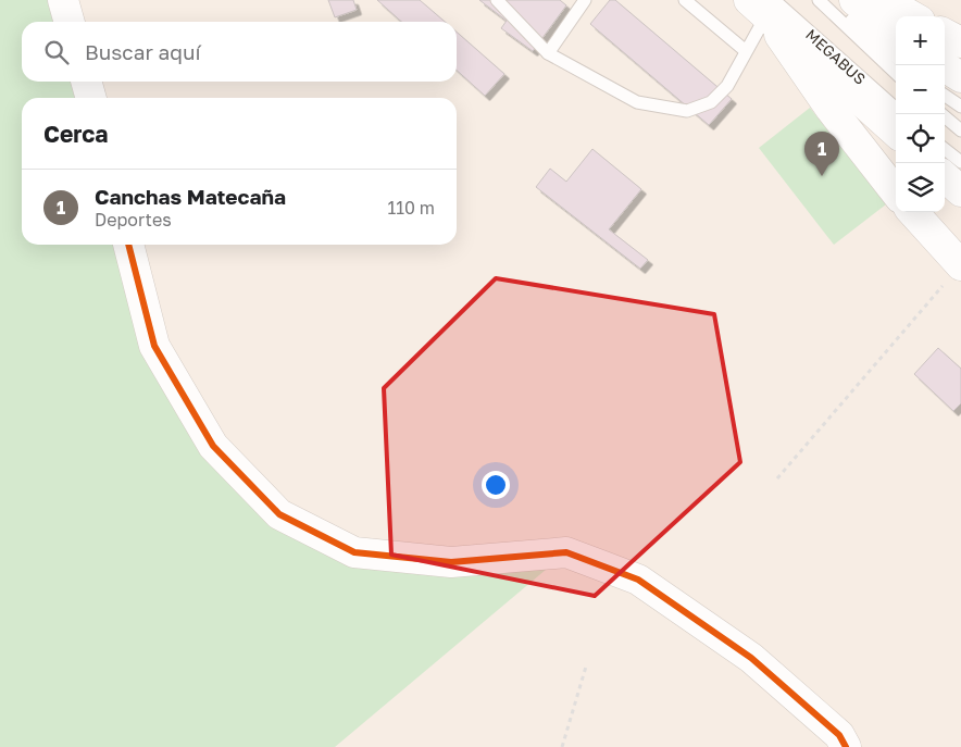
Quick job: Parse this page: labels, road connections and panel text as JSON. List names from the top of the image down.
{
  "streets": {
    "lane": ["MEGABUS"]
  },
  "page": {
    "map_buttons": ["+", "−"],
    "search": "Buscar aquí",
    "heading": "Cerca",
    "pins": "1",
    "list": [
      {
        "mark": "1",
        "name": "Canchas Matecaña",
        "note": "Deportes",
        "value": "110 m"
      }
    ]
  }
}
